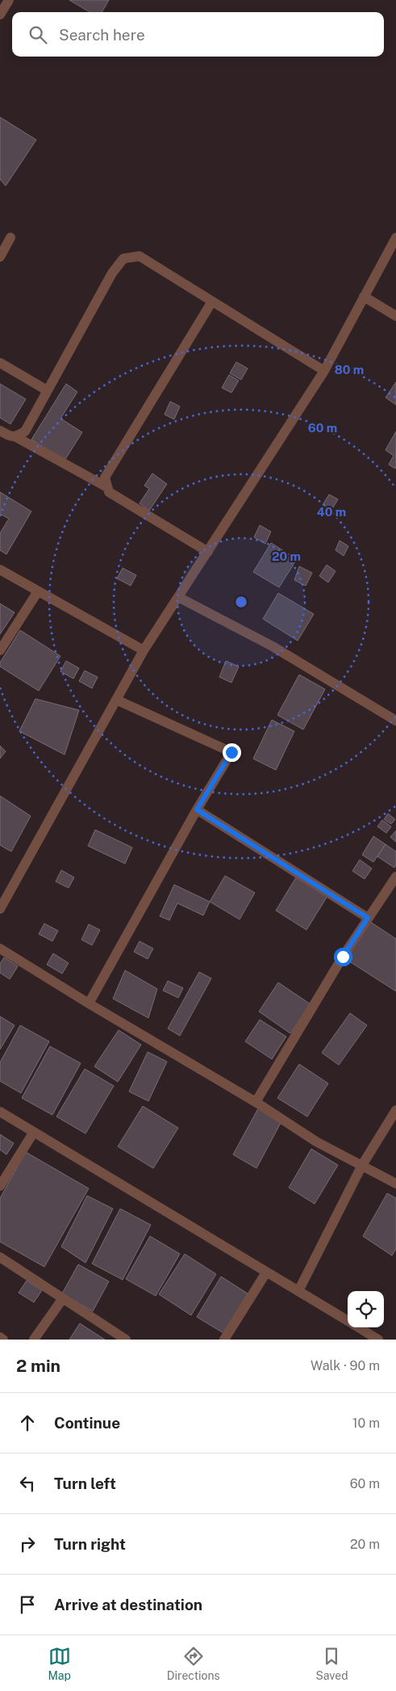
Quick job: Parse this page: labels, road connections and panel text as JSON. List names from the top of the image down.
{
  "page": {
    "search": "Search here",
    "heading": ["2 min", "Walk · 90 m"],
    "list": [
      ["Continue", "10 m"],
      ["Turn left", "60 m"],
      ["Turn right", "20 m"],
      "Arrive at destination"
    ],
    "nav": ["Map", "Directions", "Saved"]
  },
  "rings": [
    "80 m",
    "60 m",
    "40 m",
    "20 m"
  ]
}
